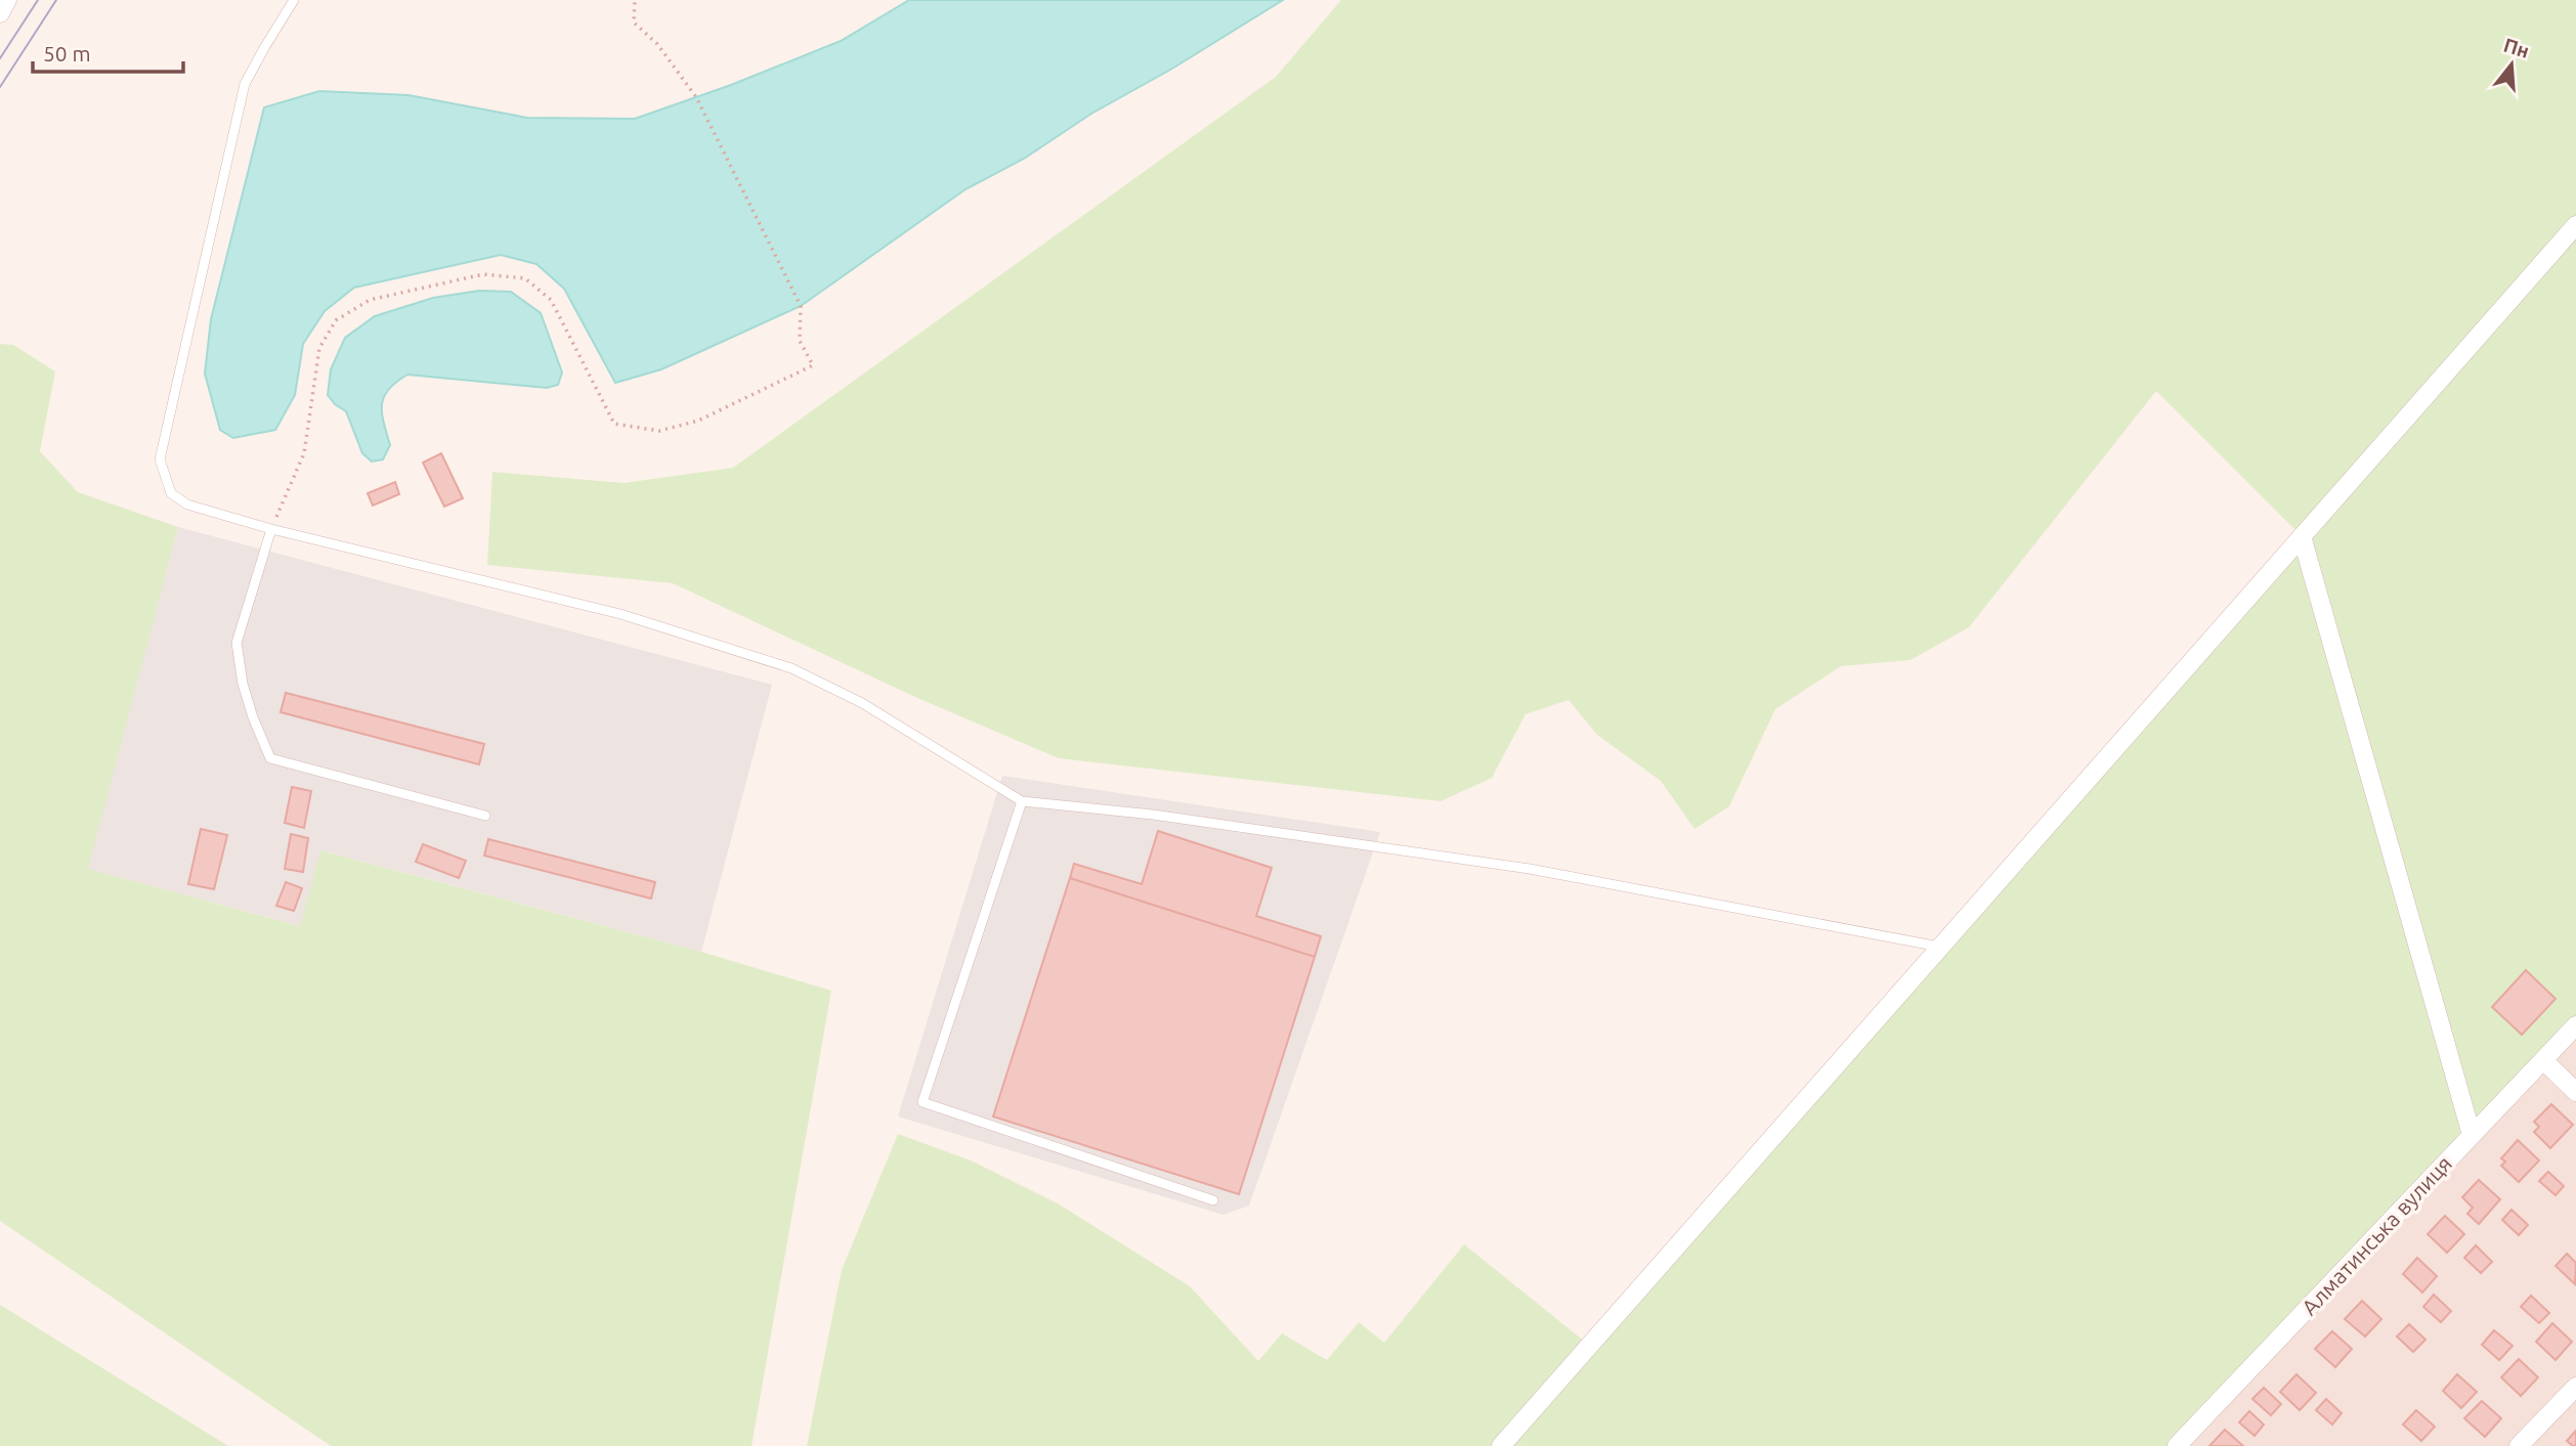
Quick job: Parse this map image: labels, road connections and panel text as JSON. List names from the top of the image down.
{
  "streets": {
    "street": ["Алматинська вулиця"]
  },
  "scale_bar": "50 m",
  "north": "top"
}
